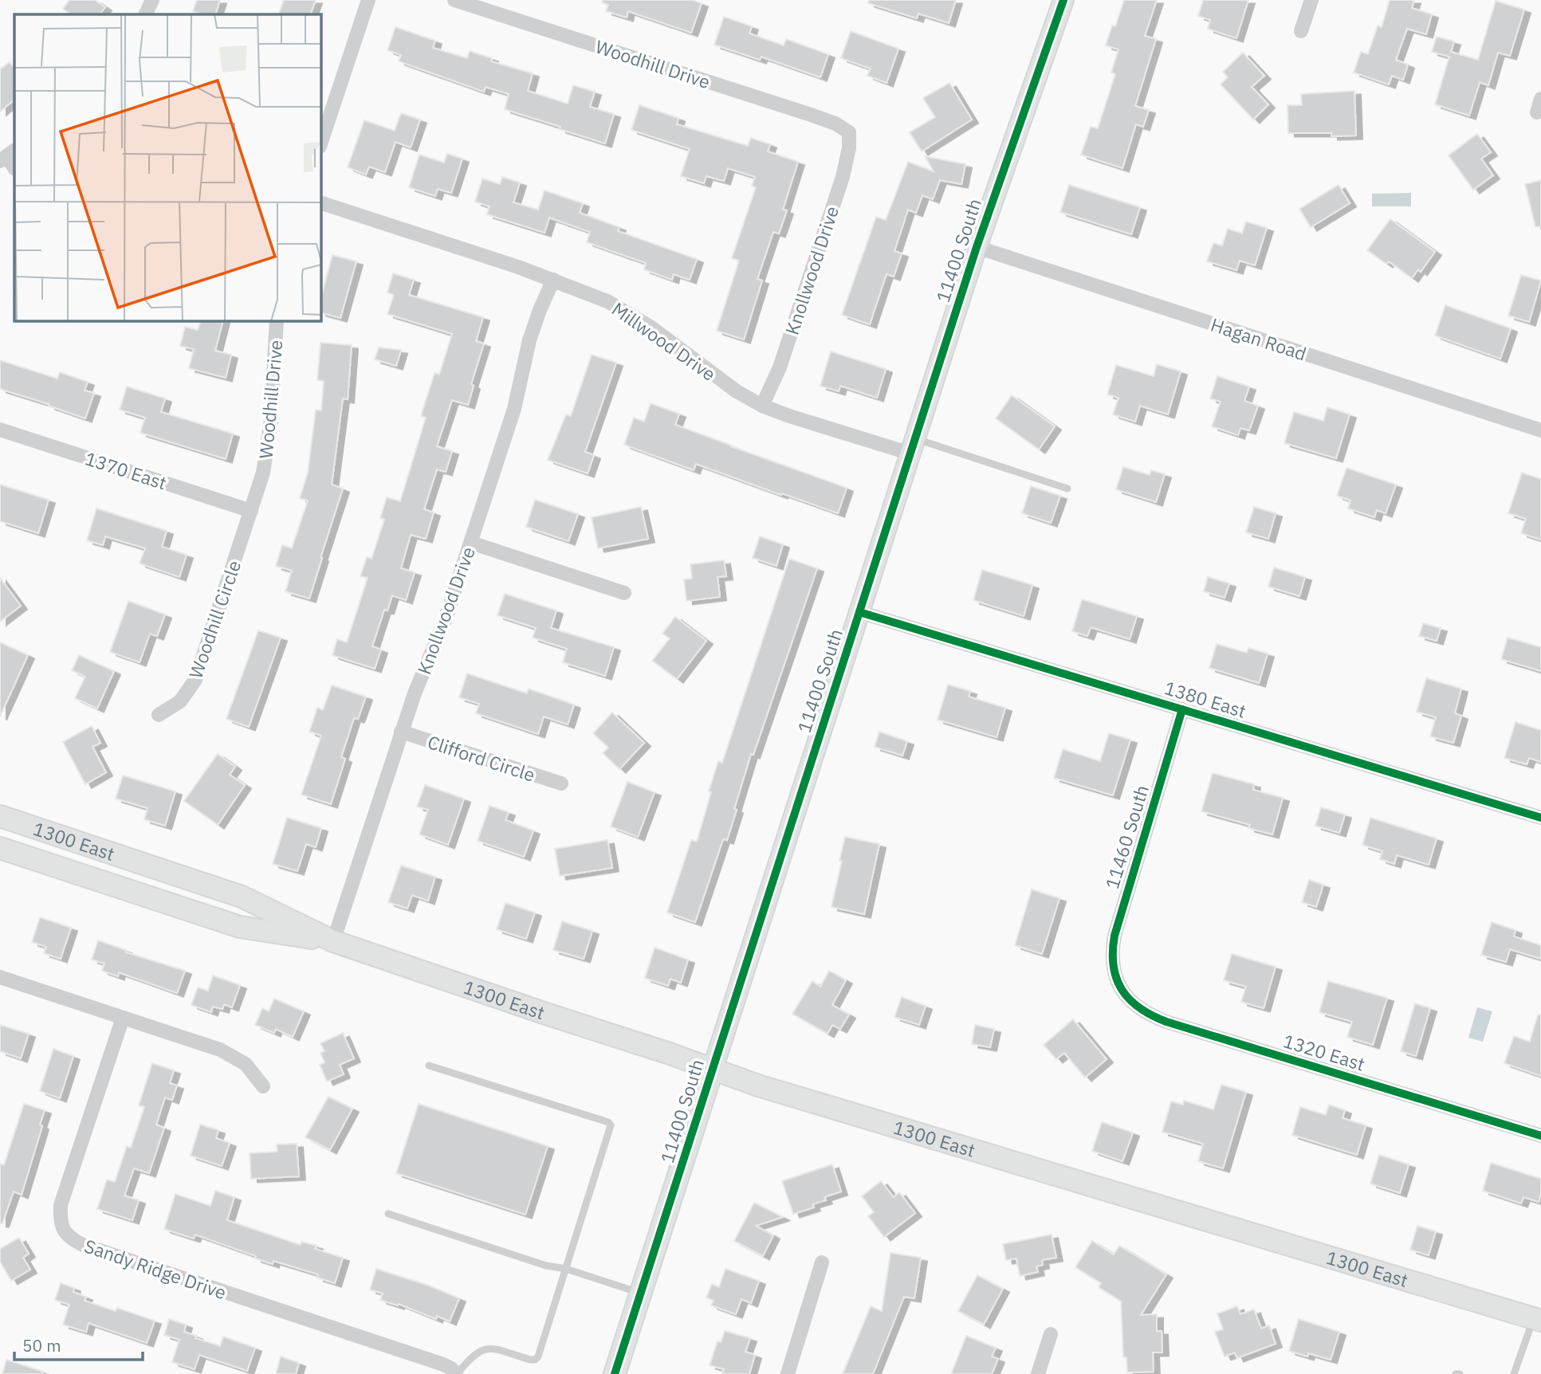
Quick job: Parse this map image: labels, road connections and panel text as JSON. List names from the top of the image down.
{
  "streets": {
    "main road": ["11400 South", "1300 East"],
    "street": [
      "Woodhill Drive",
      "Knollwood Drive",
      "Hagan Road",
      "Millwood Drive",
      "1370 East",
      "Woodhill Circle",
      "1380 East",
      "Clifford Circle",
      "11460 South",
      "1320 East",
      "Sandy Ridge Drive"
    ]
  },
  "crossings": [
    ["Woodhill Drive", "Knollwood Drive"],
    ["Woodhill Drive", "1370 East"],
    ["Woodhill Drive", "Woodhill Circle"],
    ["11400 South", "Hagan Road"],
    ["11400 South", "Millwood Drive"],
    ["11400 South", "1380 East"],
    ["11400 South", "1300 East"],
    ["Knollwood Drive", "Millwood Drive"],
    ["Knollwood Drive", "Clifford Circle"],
    ["Knollwood Drive", "1300 East"],
    ["1370 East", "Woodhill Circle"],
    ["1380 East", "11460 South"],
    ["11460 South", "1320 East"]
  ],
  "scale_bar": "50 m"
}
